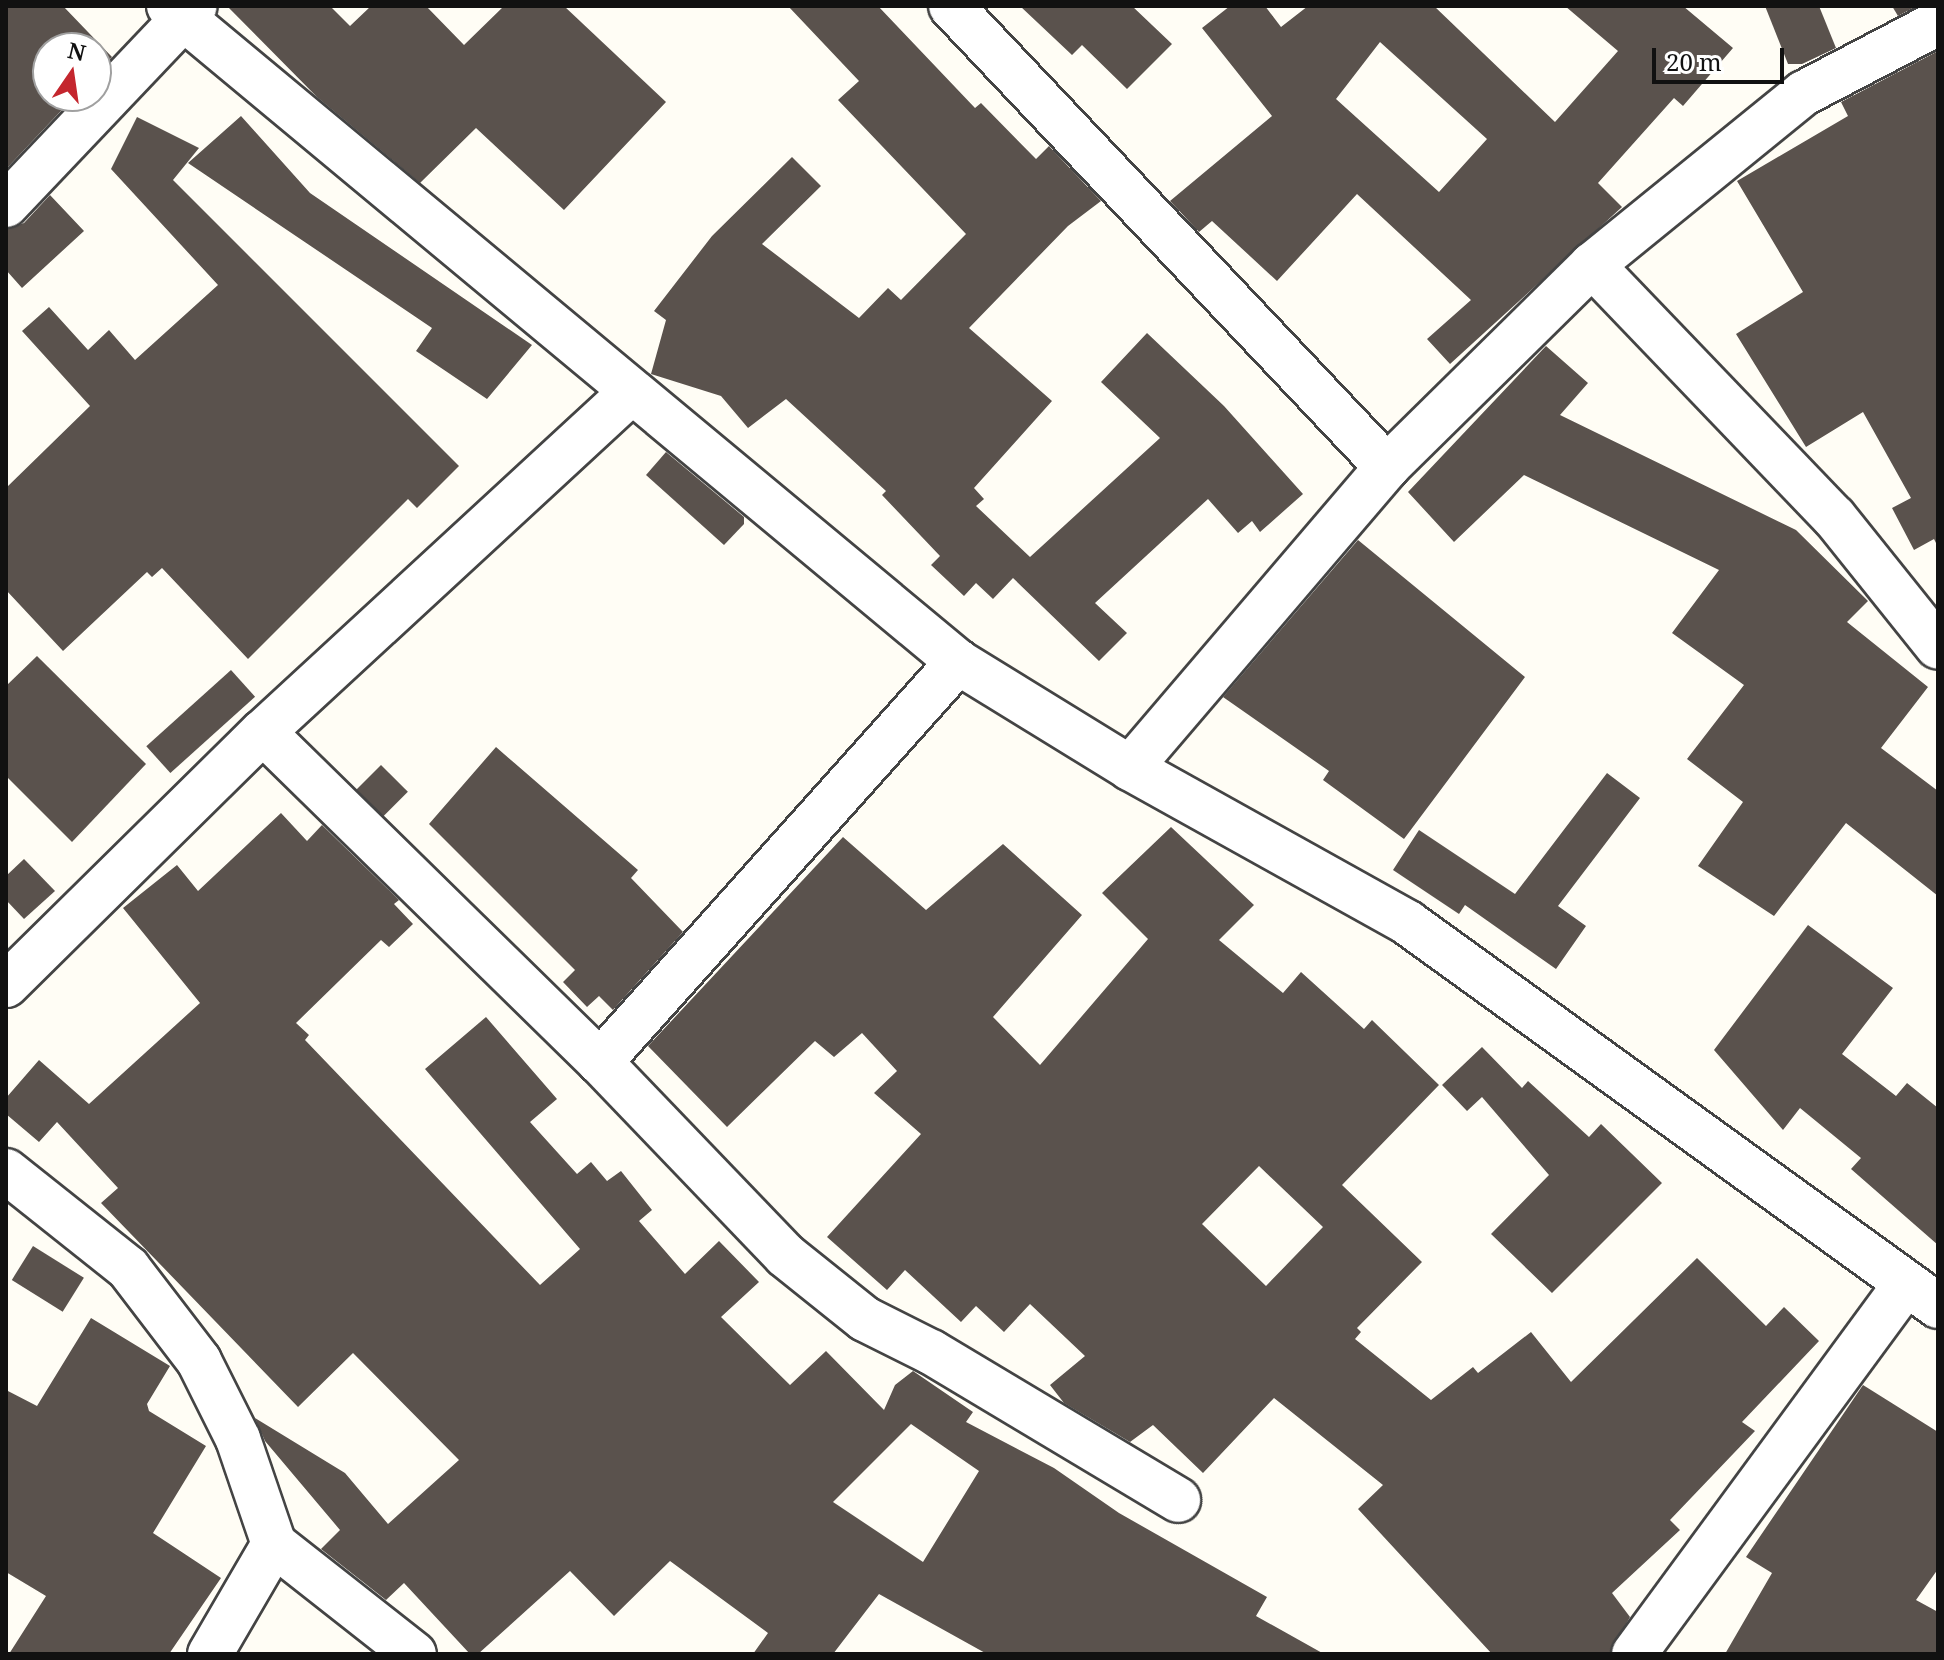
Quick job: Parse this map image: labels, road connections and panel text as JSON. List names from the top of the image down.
{
  "scale_bar": "20 m",
  "north": "top"
}
